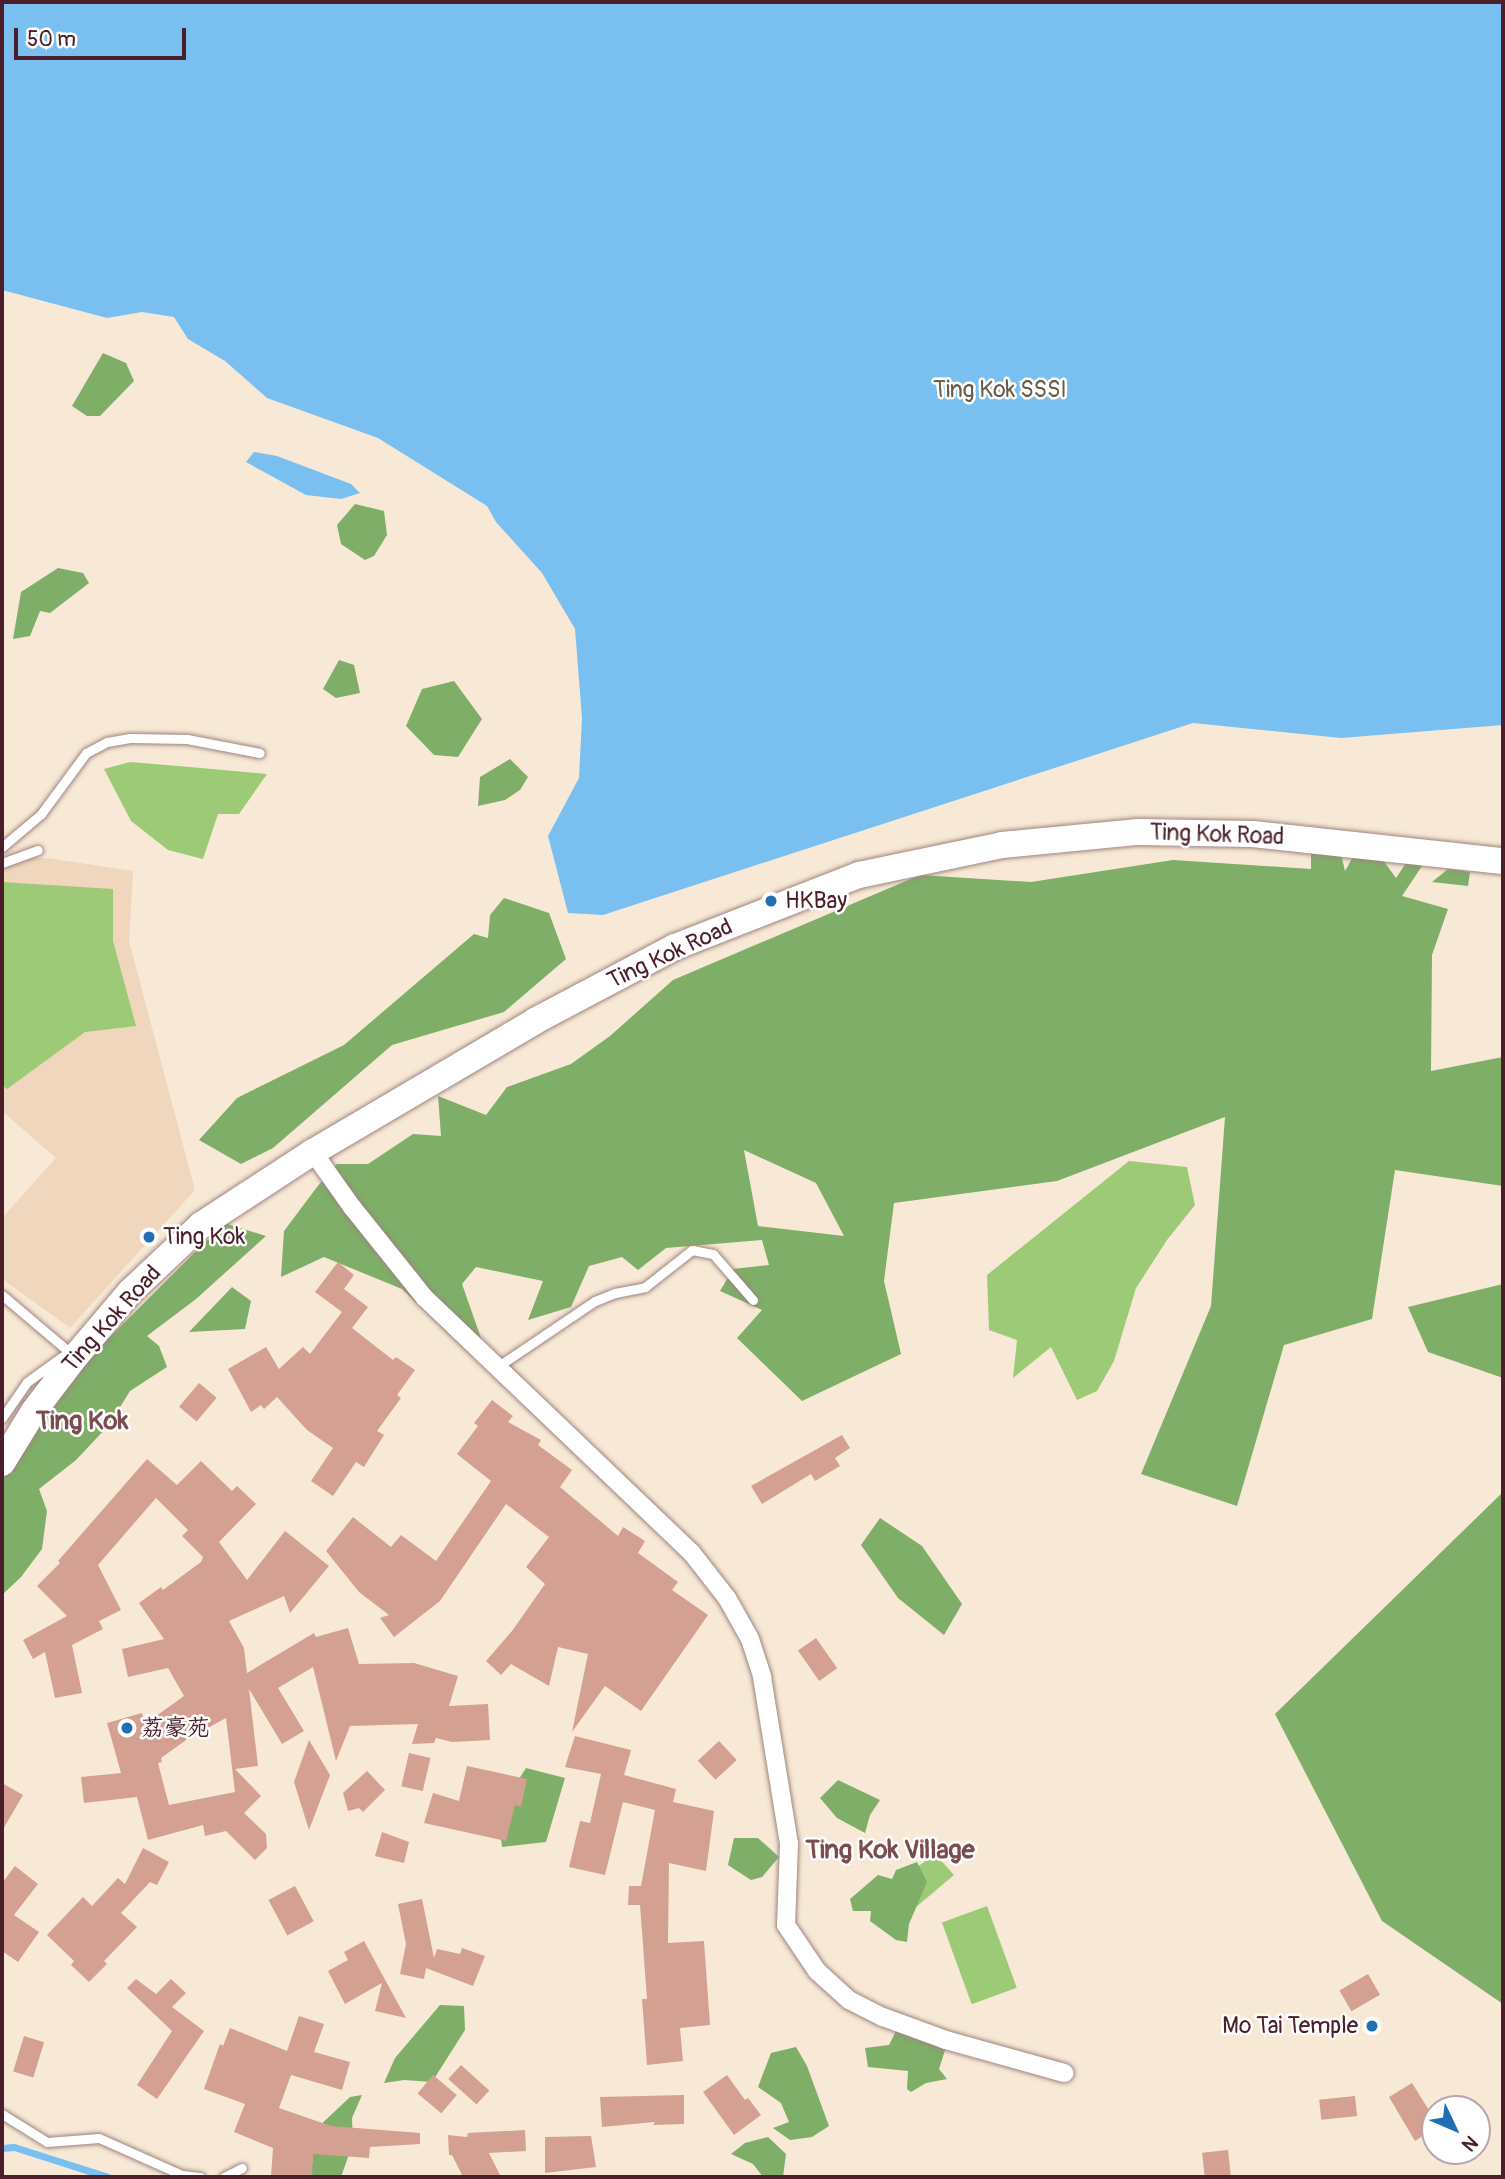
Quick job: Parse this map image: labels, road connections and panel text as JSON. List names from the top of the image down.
{
  "streets": {
    "main road": ["Ting Kok Road"]
  },
  "districts": ["Ting Kok", "Ting Kok Village"],
  "parks": ["Ting Kok SSSI"],
  "places": [
    "HKBay",
    "Ting Kok",
    "荔豪苑",
    "Mo Tai Temple"
  ],
  "scale_bar": "50 m",
  "north": "bottom right"
}
